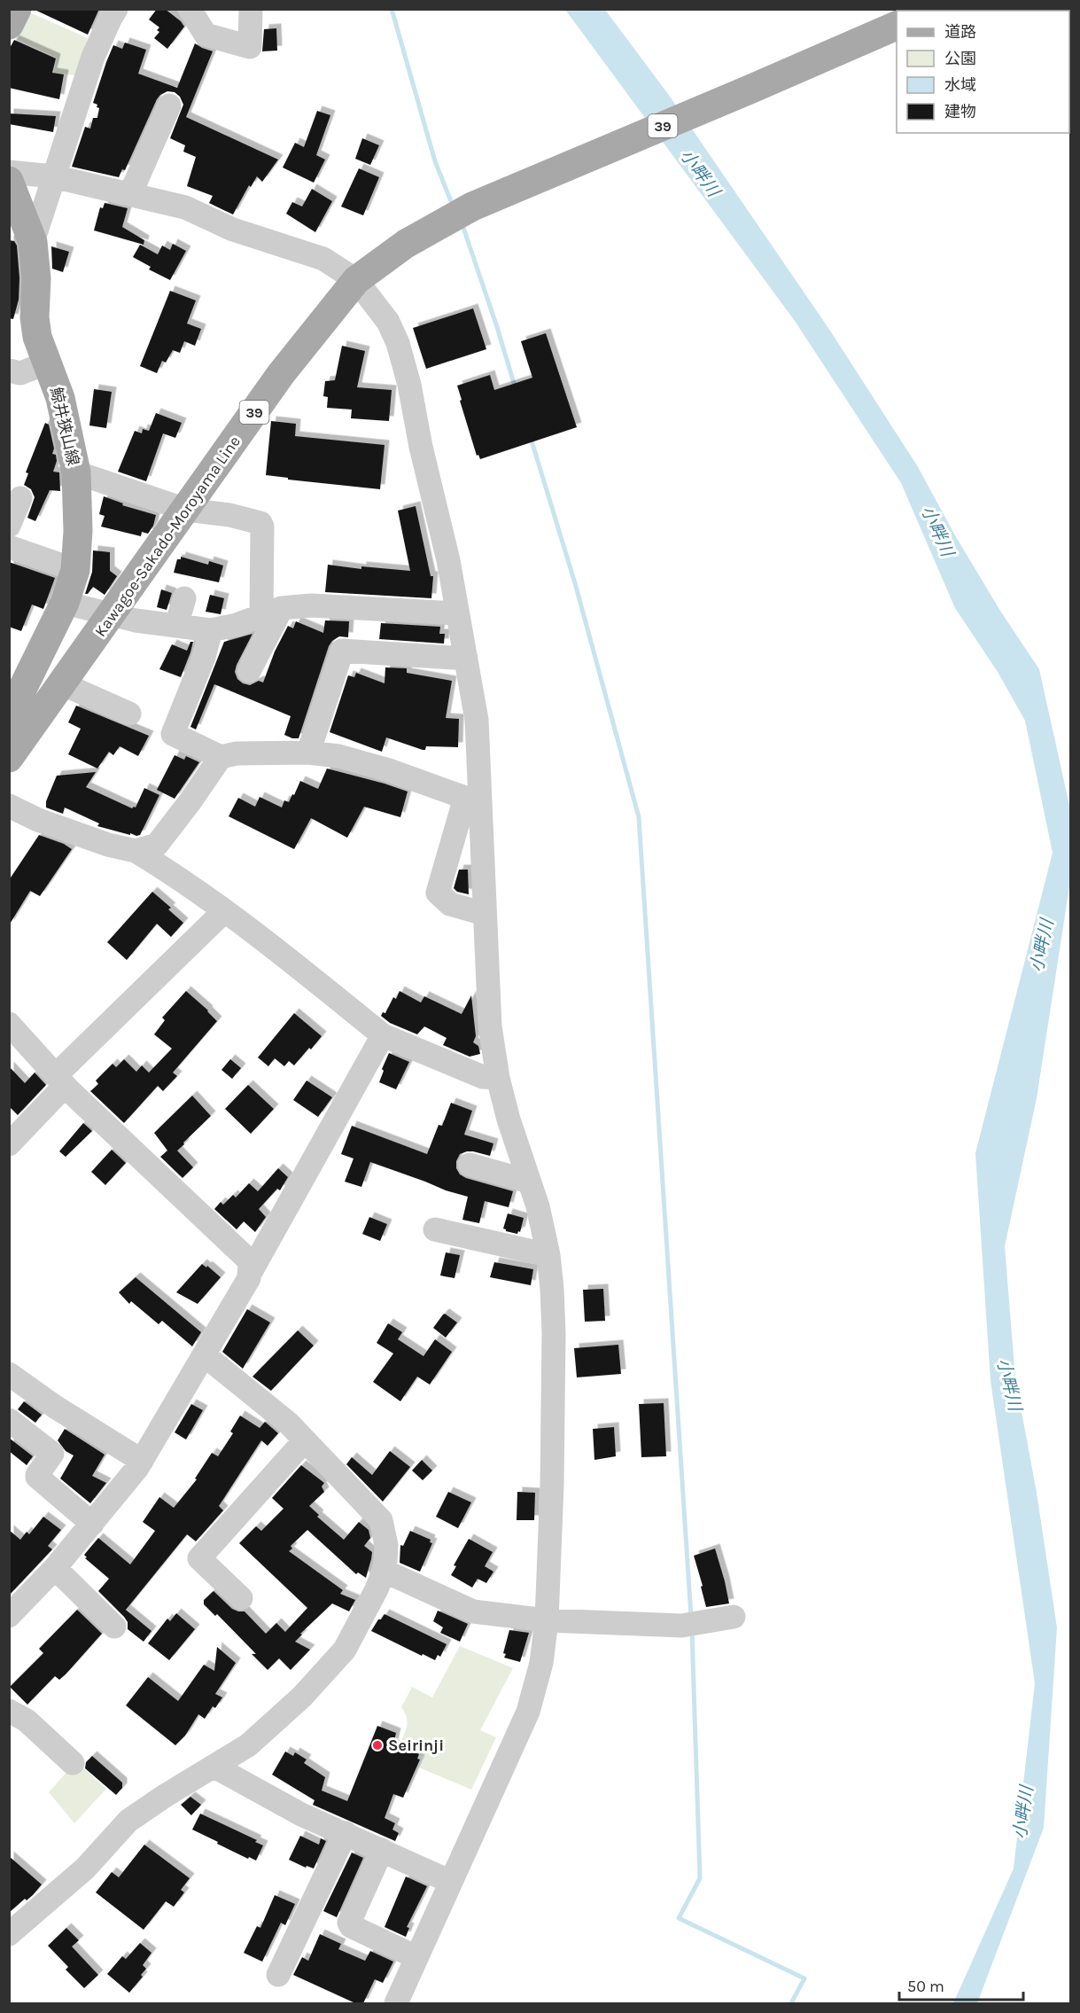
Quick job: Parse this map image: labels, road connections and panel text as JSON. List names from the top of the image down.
{
  "streets": {
    "main road": ["39", "鯨井狭山線", "Kawagoe-Sakado-Moroyama Line"]
  },
  "crossings": [
    ["鯨井狭山線", "Kawagoe-Sakado-Moroyama Line"]
  ],
  "water": ["小畔川"],
  "places": ["Seirinji"],
  "legend": [
    "道路",
    "公園",
    "水域",
    "建物"
  ],
  "scale_bar": "50 m"
}
